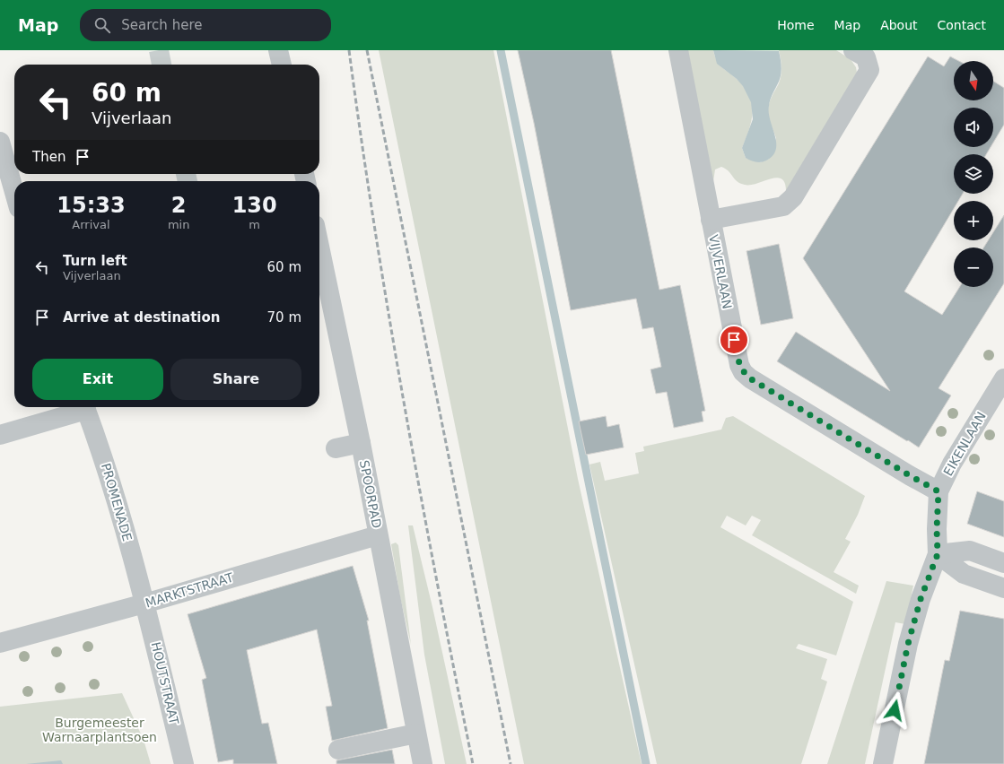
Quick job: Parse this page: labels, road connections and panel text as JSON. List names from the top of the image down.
{
  "streets": {
    "street": [
      "VIJVERLAAN",
      "EIKENLAAN",
      "SPOORPAD",
      "PROMENADE",
      "MARKTSTRAAT",
      "HOUTSTRAAT"
    ]
  },
  "crossings": [
    ["VIJVERLAAN", "EIKENLAAN"],
    ["SPOORPAD", "MARKTSTRAAT"],
    ["PROMENADE", "MARKTSTRAAT"],
    ["PROMENADE", "HOUTSTRAAT"],
    ["MARKTSTRAAT", "HOUTSTRAAT"]
  ],
  "parks": ["Burgemeester Warnaarplantsoen"],
  "north": "bottom",
  "page": {
    "header": "Map",
    "search": "Search here",
    "nav": [
      "Home",
      "Map",
      "About",
      "Contact"
    ],
    "map_buttons": ["+", "−"],
    "turn": ["60 m", "Vijverlaan"],
    "then": "Then",
    "eta": [
      "15:33",
      "Arrival",
      "2",
      "min",
      "130",
      "m"
    ],
    "list": [
      {
        "name": "Turn left",
        "note": "Vijverlaan",
        "value": "60 m"
      },
      {
        "name": "Arrive at destination",
        "value": "70 m"
      }
    ],
    "buttons": ["Exit", "Share"]
  }
}
